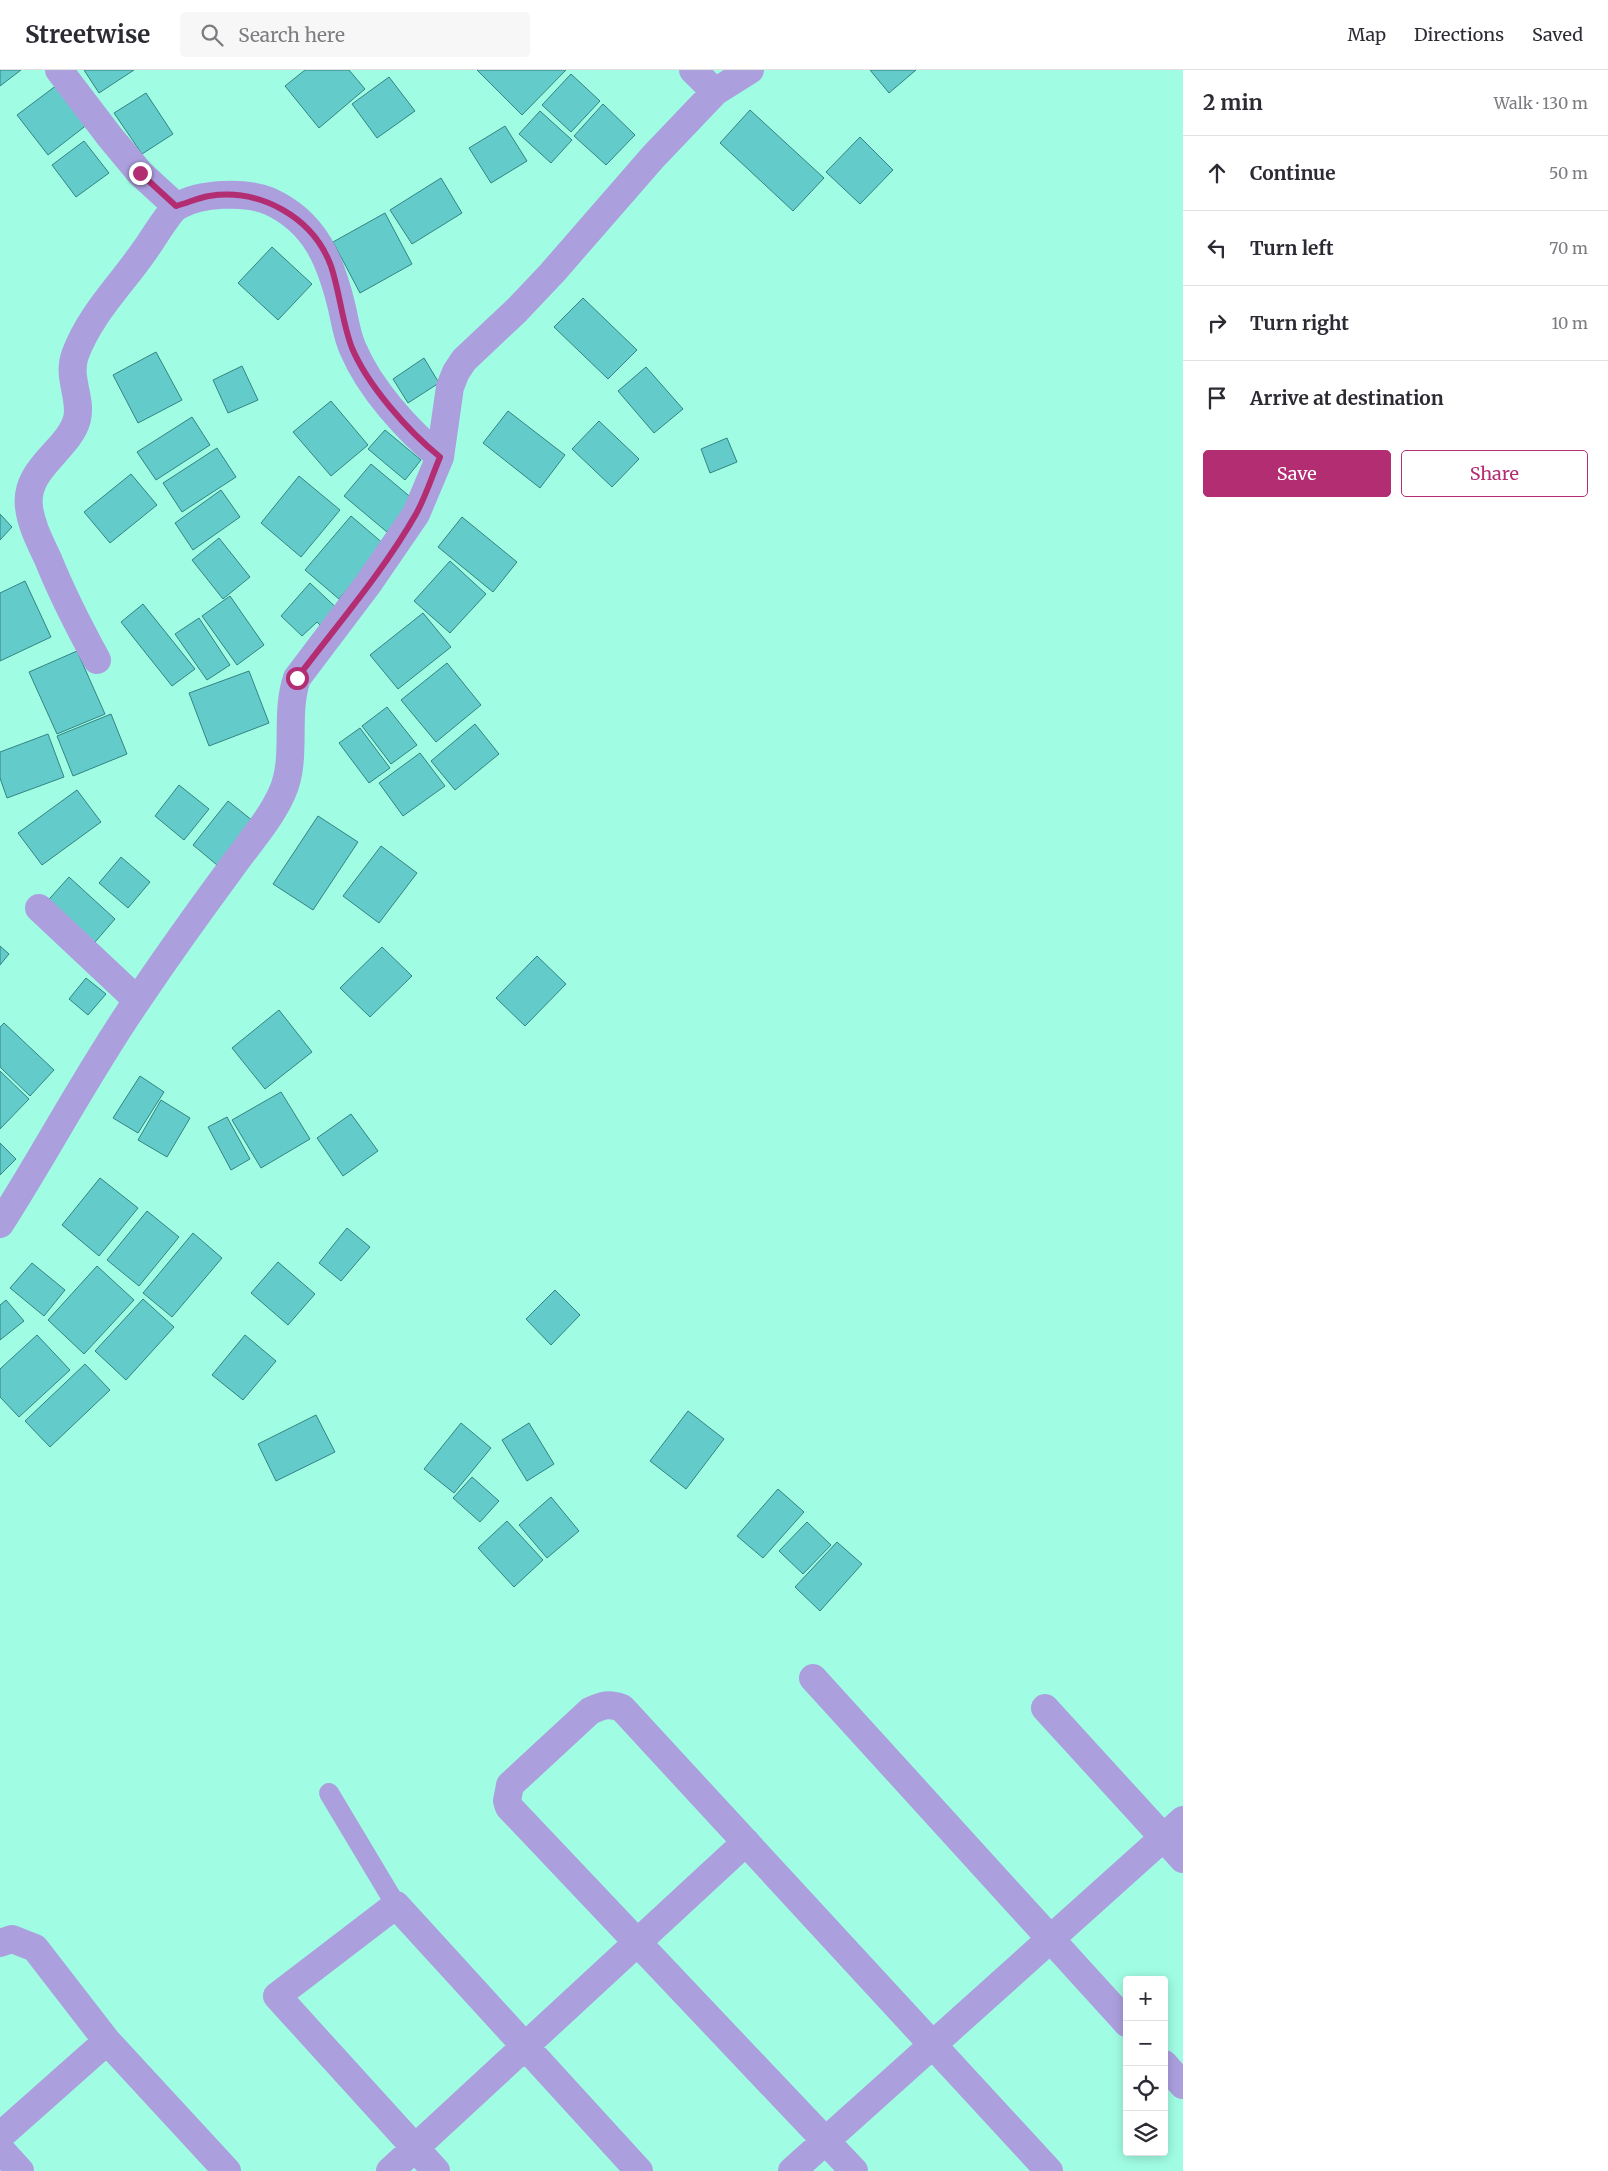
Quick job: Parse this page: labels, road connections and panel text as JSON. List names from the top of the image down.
{
  "page": {
    "header": "Streetwise",
    "search": "Search here",
    "nav": ["Map", "Directions", "Saved"],
    "heading": ["2 min", "Walk · 130 m"],
    "list": [
      ["Continue", "50 m"],
      ["Turn left", "70 m"],
      ["Turn right", "10 m"],
      "Arrive at destination"
    ],
    "buttons": ["Save", "Share"],
    "map_buttons": ["+", "−"]
  }
}
